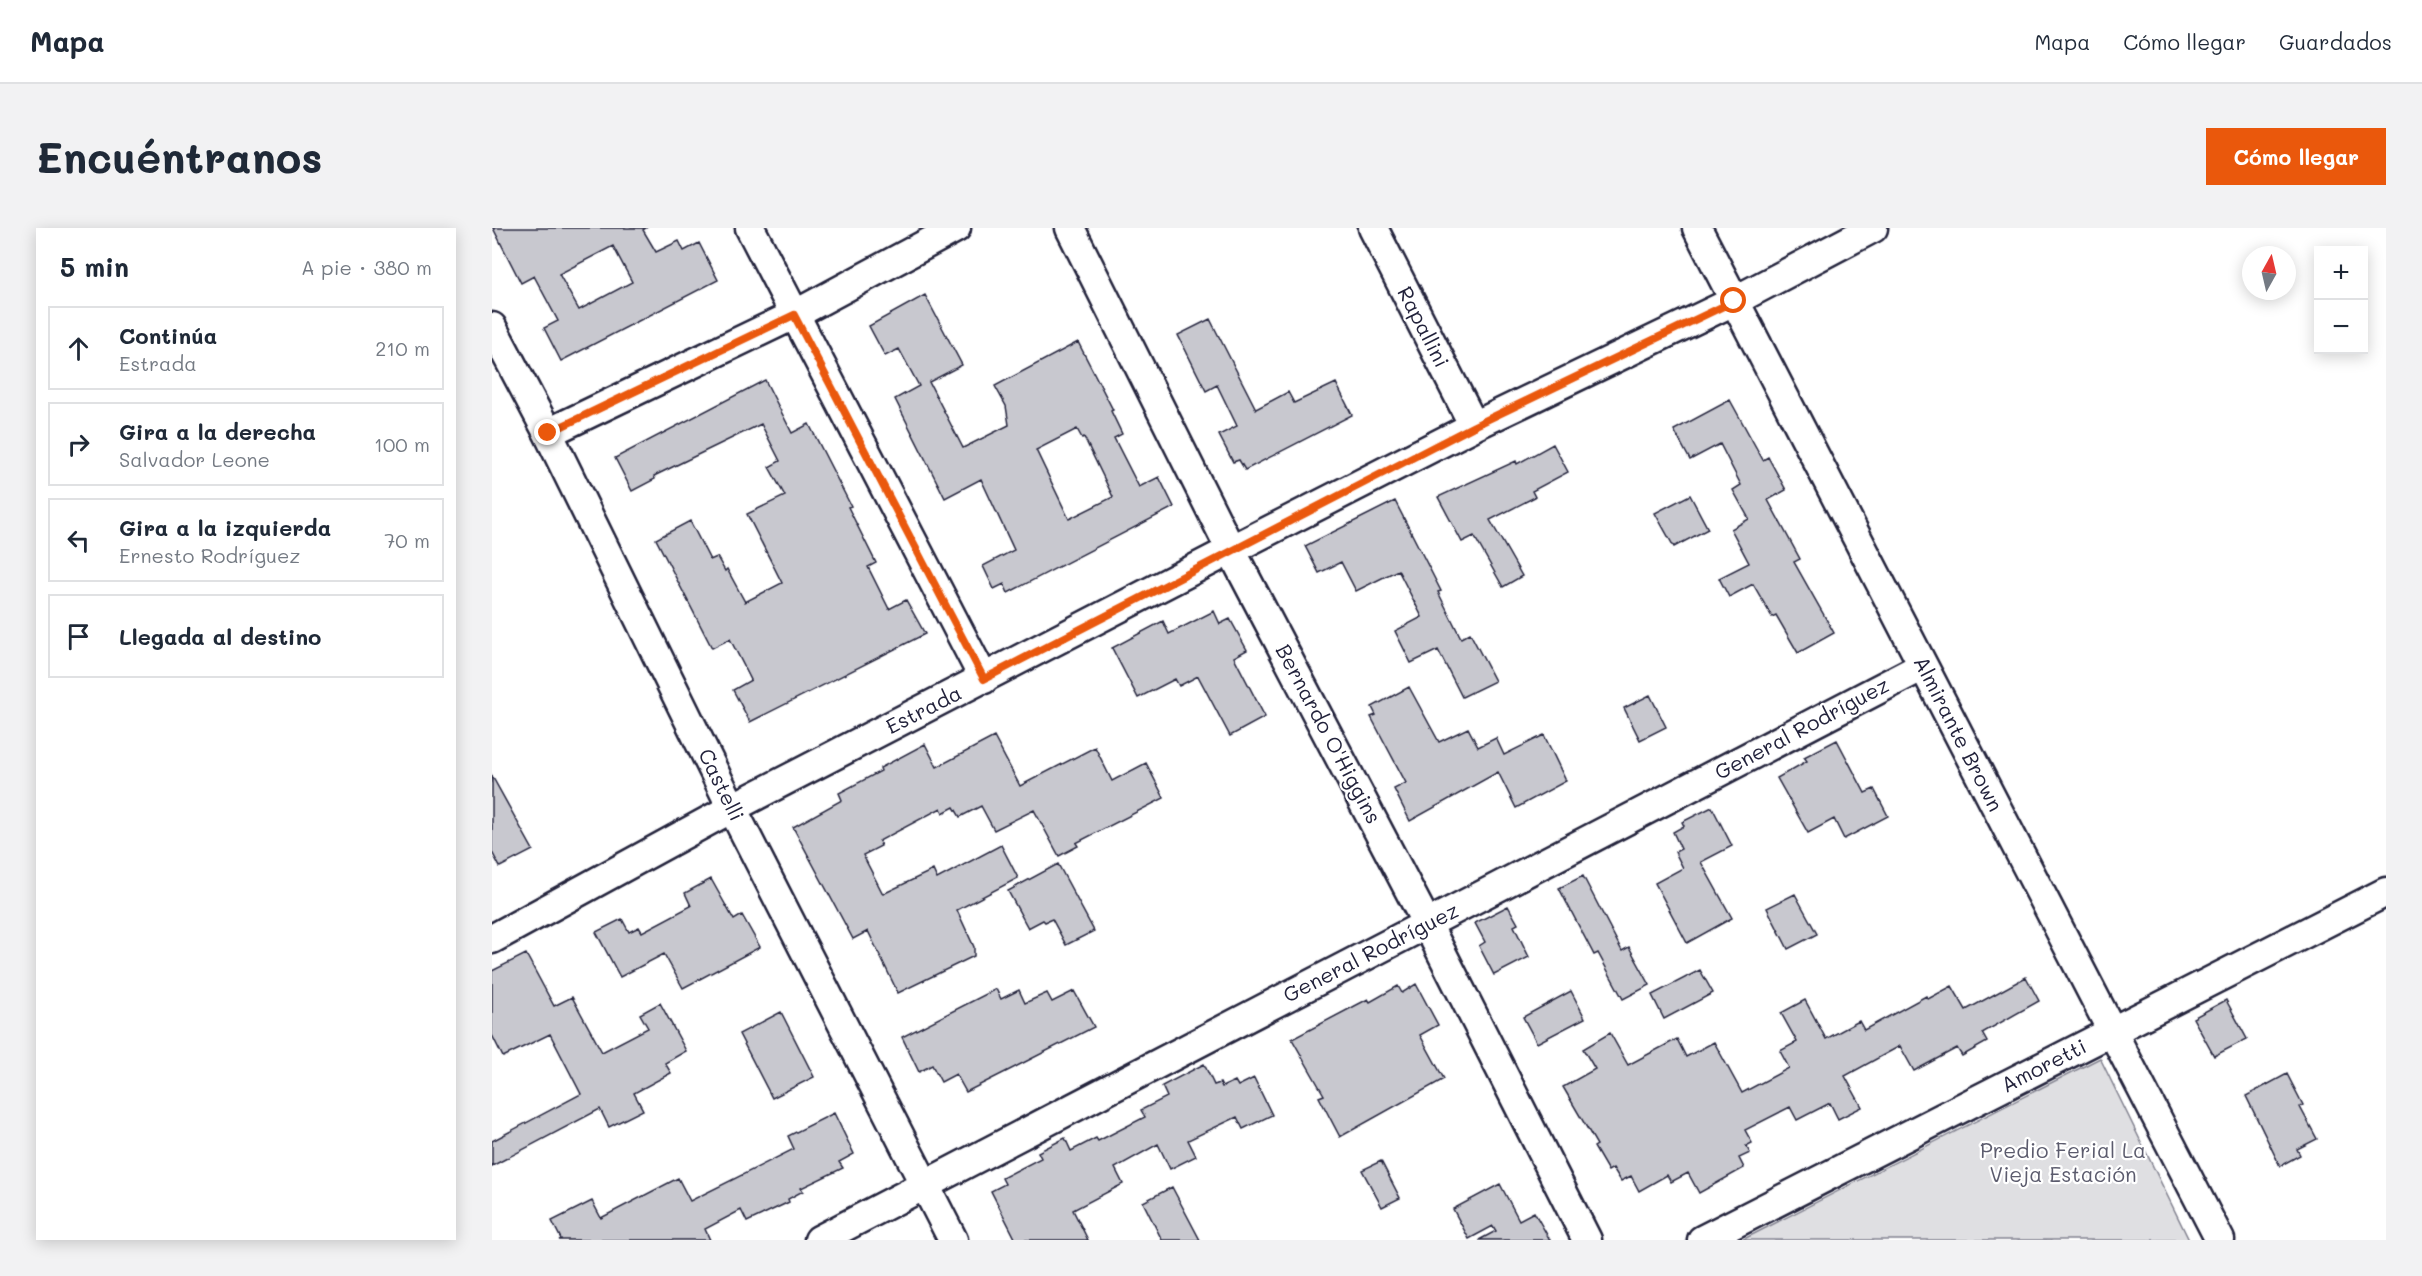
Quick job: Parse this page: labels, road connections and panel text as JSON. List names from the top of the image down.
{
  "streets": {
    "street": [
      "Rapallini",
      "Estrada",
      "General Rodríguez",
      "Bernardo O'Higgins",
      "Almirante Brown",
      "Castelli",
      "Amoretti"
    ]
  },
  "crossings": [
    ["Rapallini", "Estrada"],
    ["Estrada", "Bernardo O'Higgins"],
    ["Estrada", "Almirante Brown"],
    ["Estrada", "Castelli"],
    ["General Rodríguez", "Bernardo O'Higgins"],
    ["General Rodríguez", "Almirante Brown"],
    ["General Rodríguez", "Castelli"],
    ["Almirante Brown", "Amoretti"]
  ],
  "parks": ["Predio Ferial La Vieja Estación"],
  "north": "top",
  "page": {
    "header": "Mapa",
    "nav": ["Mapa", "Cómo llegar", "Guardados"],
    "buttons": "Cómo llegar",
    "title": "Encuéntranos",
    "heading": ["5 min", "A pie · 380 m"],
    "map_buttons": ["+", "−"],
    "list": [
      ["Continúa", "Estrada", "210 m"],
      ["Gira a la derecha", "Salvador Leone", "100 m"],
      ["Gira a la izquierda", "Ernesto Rodríguez", "70 m"],
      "Llegada al destino"
    ]
  }
}
